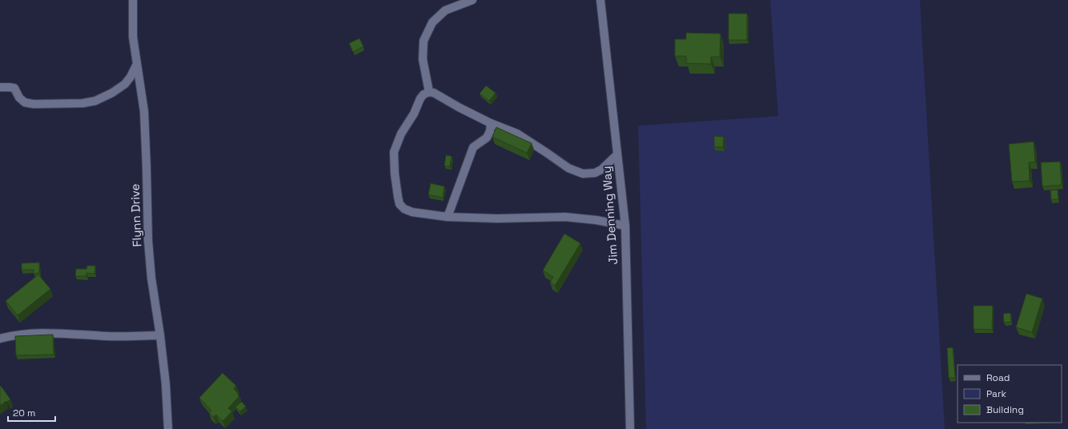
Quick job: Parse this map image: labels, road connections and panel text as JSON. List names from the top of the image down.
{
  "streets": {
    "street": ["Flynn Drive", "Jim Denning Way"]
  },
  "legend": ["Road", "Park", "Building"],
  "scale_bar": "20 m"
}
